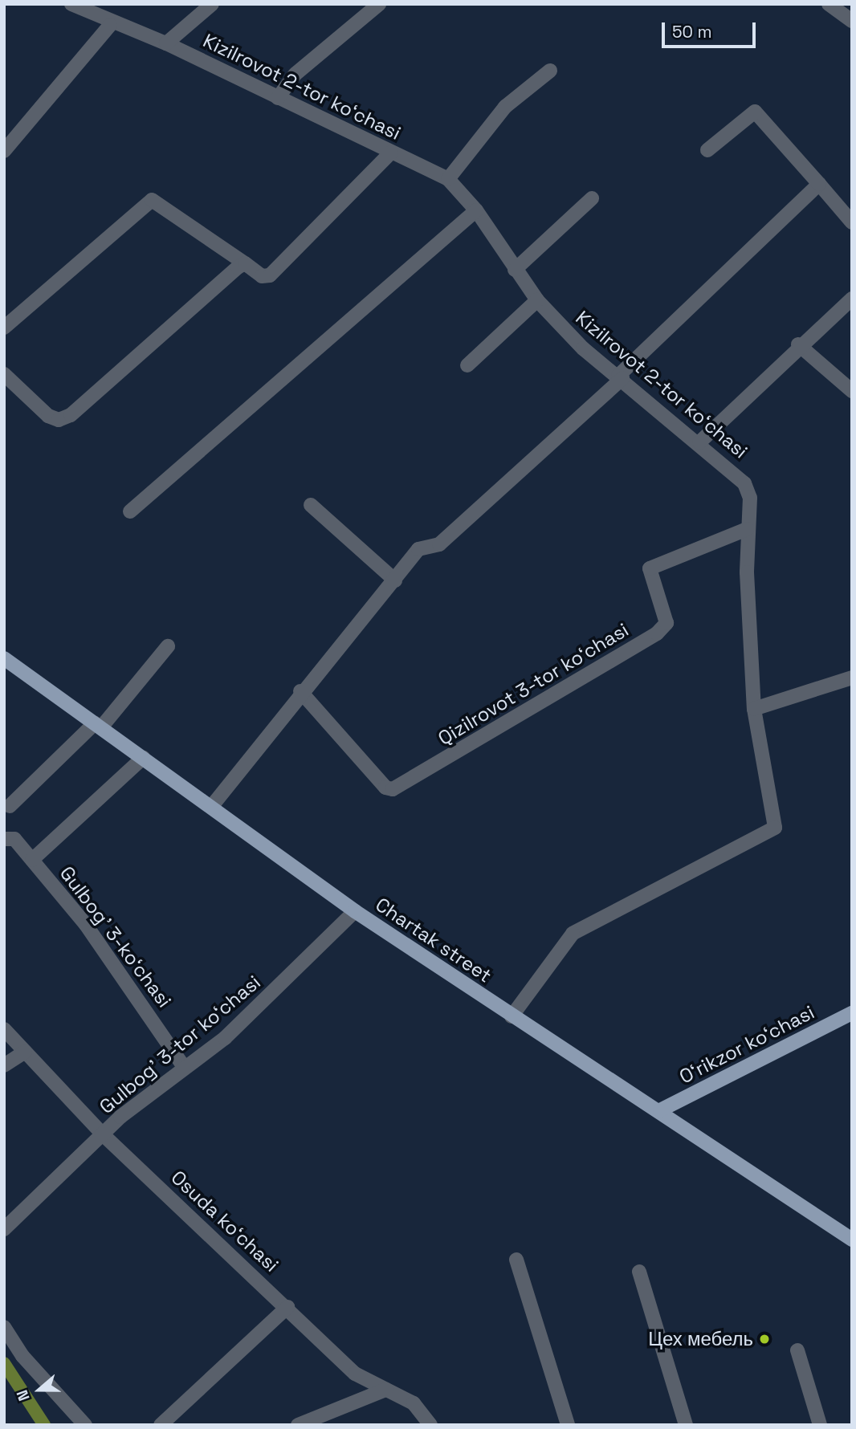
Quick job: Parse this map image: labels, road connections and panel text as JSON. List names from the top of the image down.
{
  "streets": {
    "main road": ["Chartak street", "Oʻrikzor koʻchasi"],
    "street": [
      "Kizilrovot 2-tor koʻchasi",
      "Qizilrovot 3-tor koʻchasi",
      "Gulbog' 3-koʻchasi",
      "Gulbog' 3-tor koʻchasi",
      "Osuda koʻchasi"
    ]
  },
  "crossings": [
    ["Kizilrovot 2-tor koʻchasi", "Qizilrovot 3-tor koʻchasi"],
    ["Kizilrovot 2-tor koʻchasi", "Chartak street"],
    ["Gulbog' 3-koʻchasi", "Gulbog' 3-tor koʻchasi"],
    ["Chartak street", "Gulbog' 3-tor koʻchasi"],
    ["Chartak street", "Oʻrikzor koʻchasi"],
    ["Gulbog' 3-tor koʻchasi", "Osuda koʻchasi"]
  ],
  "places": ["Цех мебель"],
  "scale_bar": "50 m",
  "north": "left"
}
